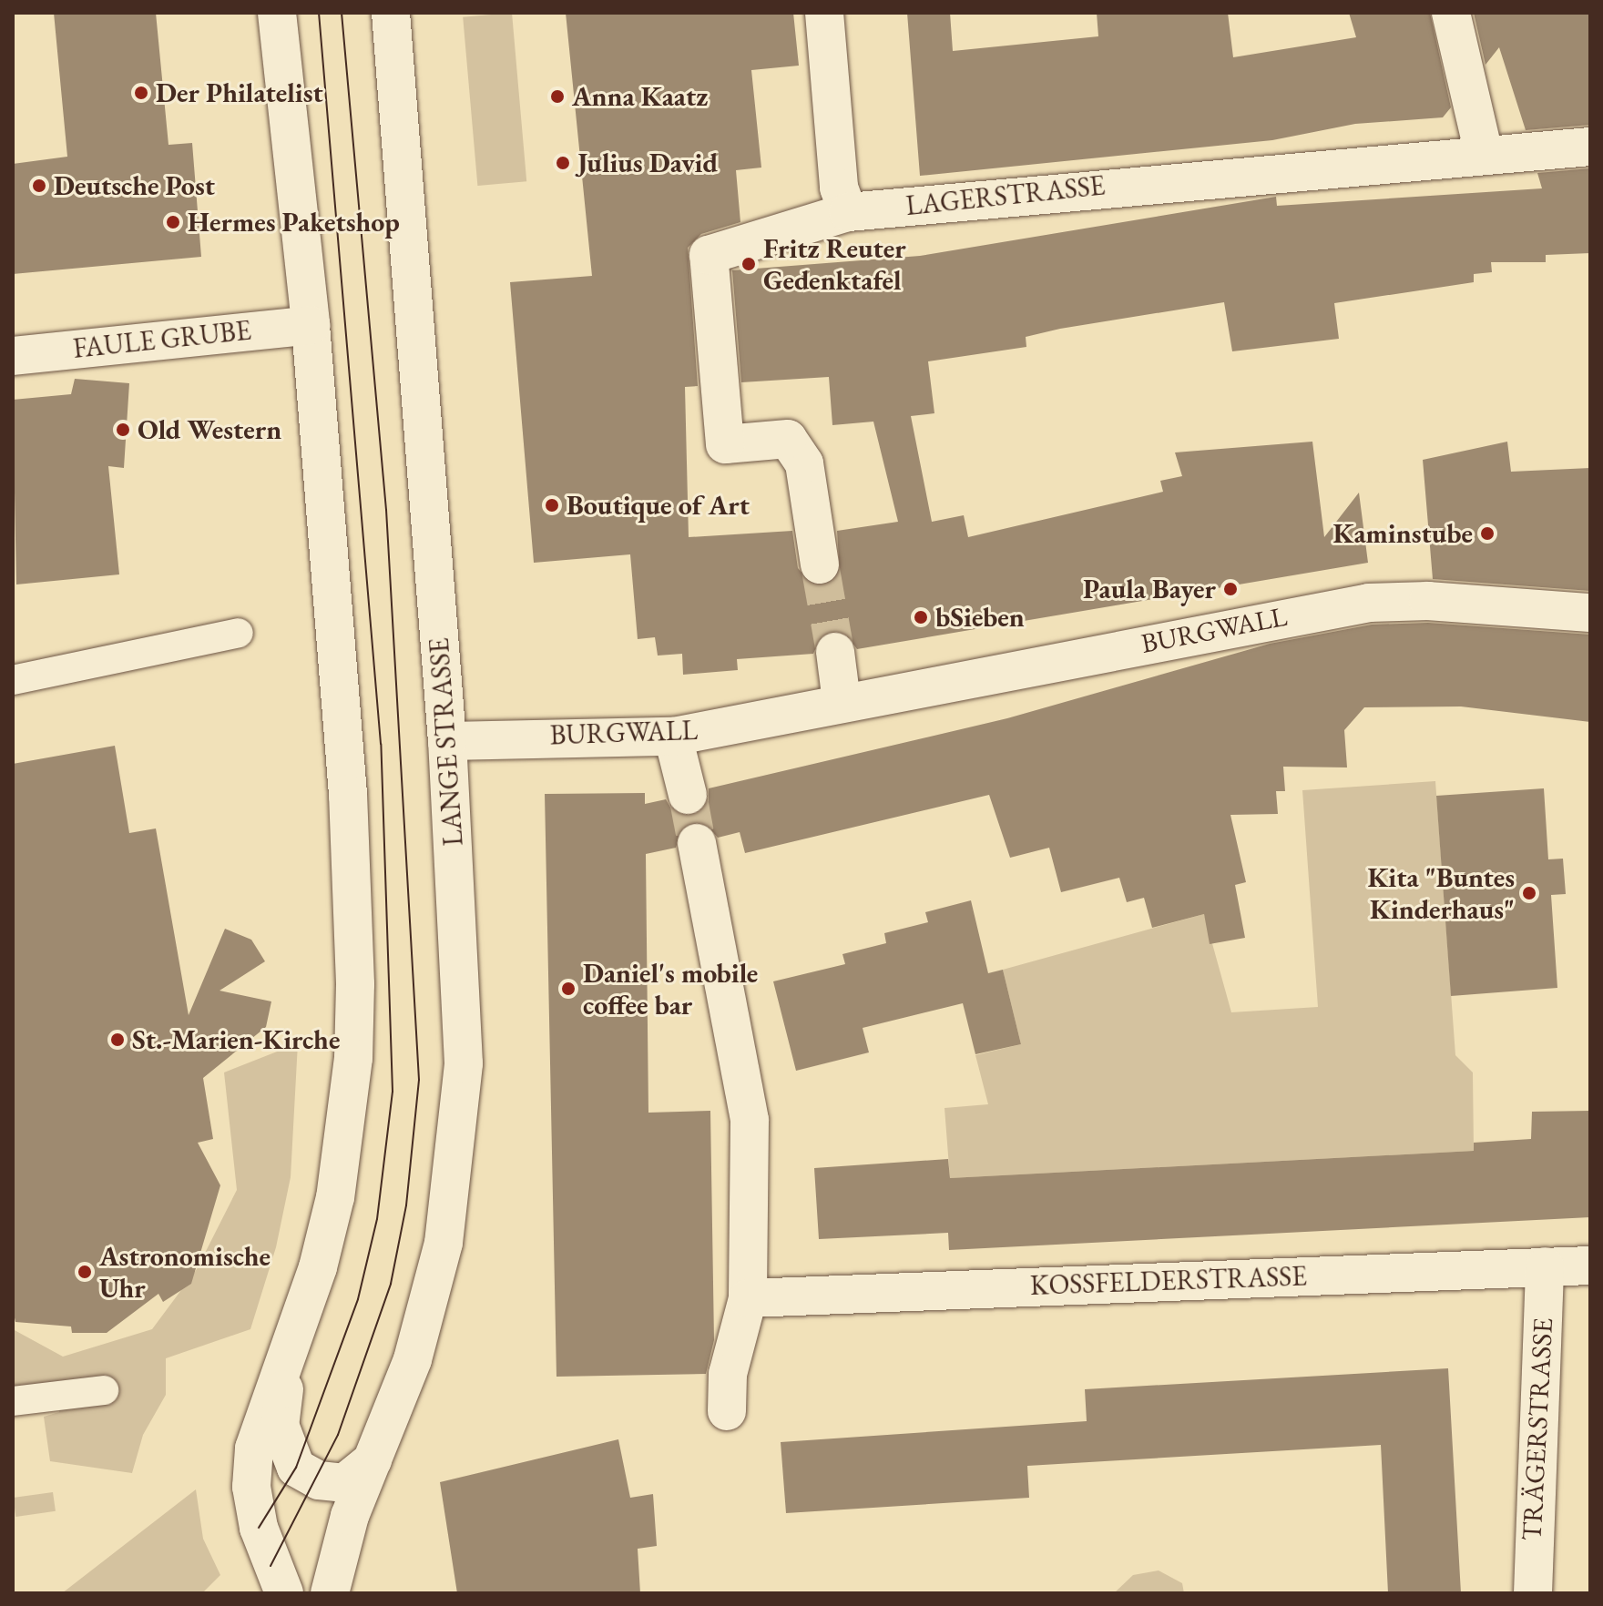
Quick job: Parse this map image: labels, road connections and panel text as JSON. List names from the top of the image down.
{
  "streets": {
    "street": [
      "LAGERSTRASSE",
      "FAULE GRUBE",
      "BURGWALL",
      "LANGE STRASSE",
      "KOSSFELDERSTRASSE",
      "TRÄGERSTRASSE"
    ]
  },
  "crossings": [
    ["FAULE GRUBE", "LANGE STRASSE"],
    ["BURGWALL", "LANGE STRASSE"],
    ["KOSSFELDERSTRASSE", "TRÄGERSTRASSE"]
  ],
  "places": [
    "Der Philatelist",
    "Anna Kaatz",
    "Julius David",
    "Deutsche Post",
    "Hermes Paketshop",
    "Fritz Reuter Gedenktafel",
    "Old Western",
    "Boutique of Art",
    "Kaminstube",
    "Paula Bayer",
    "bSieben",
    "Kita \"Buntes Kinderhaus\"",
    "Daniel's mobile coffee bar",
    "St.-Marien-Kirche",
    "Astronomische Uhr"
  ]
}
